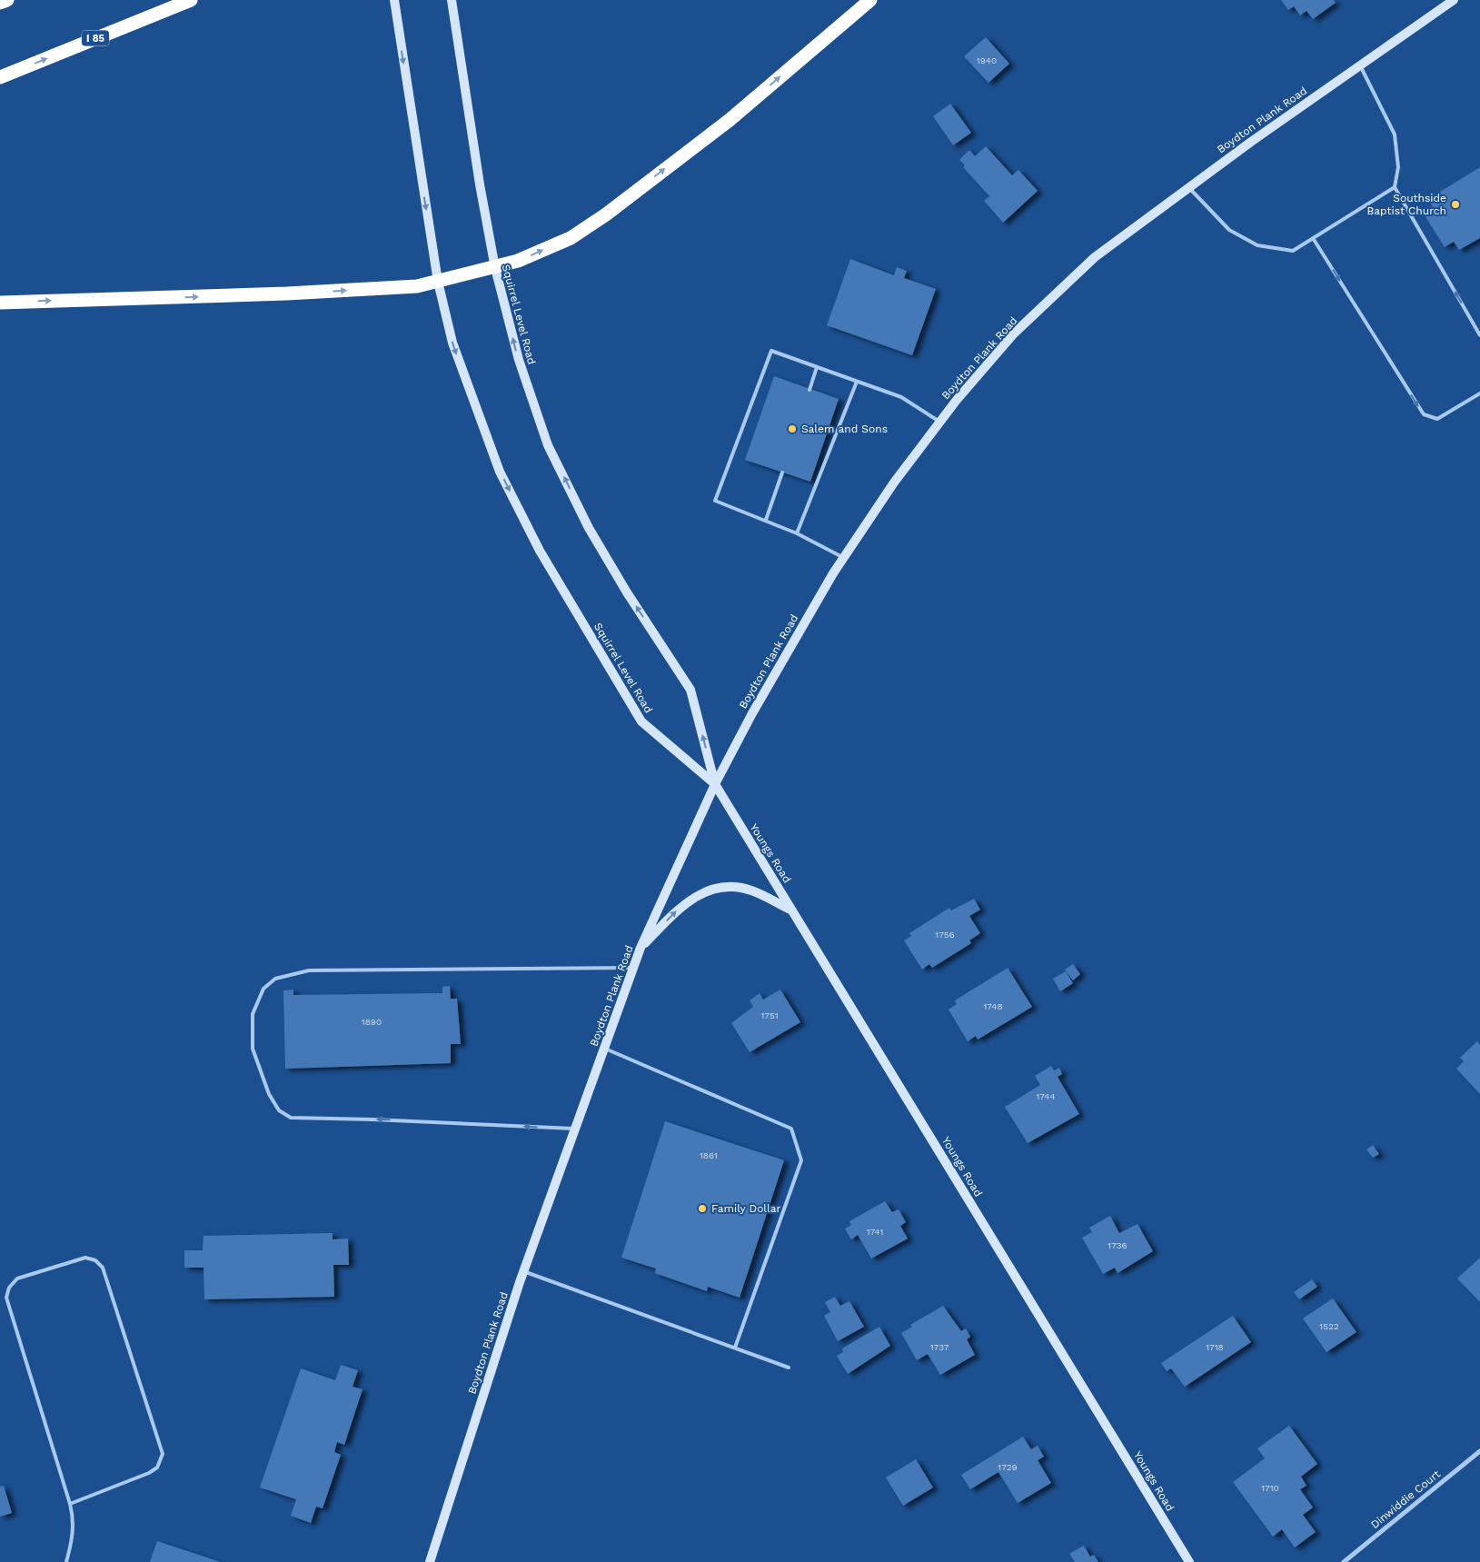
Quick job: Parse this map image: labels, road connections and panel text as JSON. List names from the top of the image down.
{
  "streets": {
    "highway": ["I 85"],
    "main road": ["Boydton Plank Road", "Squirrel Level Road", "Youngs Road"],
    "street": ["Dinwiddie Court"]
  },
  "crossings": [
    ["Boydton Plank Road", "Squirrel Level Road"],
    ["Boydton Plank Road", "Youngs Road"],
    ["Squirrel Level Road", "Youngs Road"]
  ],
  "places": ["Southside Baptist Church", "Salem and Sons", "Family Dollar"],
  "house_numbers": [
    "1940",
    "1756",
    "1748",
    "1751",
    "1890",
    "1744",
    "1861",
    "1741",
    "1736",
    "1522",
    "1737",
    "1718",
    "1729",
    "1710"
  ]
}
